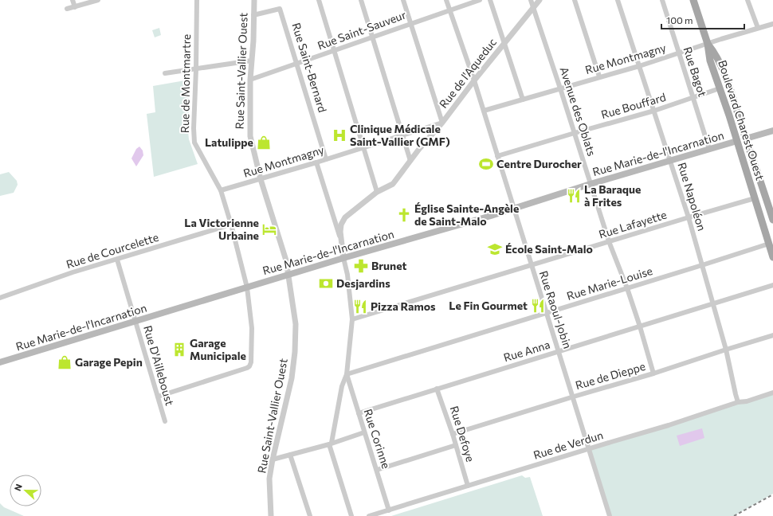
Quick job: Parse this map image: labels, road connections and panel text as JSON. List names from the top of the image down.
{
  "streets": {
    "main road": ["Boulevard Charest Ouest", "Rue Marie-de-l'Incarnation"],
    "street": [
      "Rue Saint-Sauveur",
      "Rue Montmagny",
      "Rue Saint-Bernard",
      "Rue Saint-Vallier Ouest",
      "Rue Bagot",
      "Rue de l'Aqueduc",
      "Rue de Montmartre",
      "Rue Bouffard",
      "Avenue des Oblats",
      "Rue Napoléon",
      "Rue Lafayette",
      "Rue de Courcelette",
      "Rue Marie-Louise",
      "Rue Raoul-Jobin",
      "Rue Anna",
      "Rue D'Ailleboust",
      "Rue de Dieppe",
      "Rue Defoye",
      "Rue Corinne",
      "Rue de Verdun"
    ]
  },
  "crossings": [
    ["Rue Saint-Sauveur", "Rue Saint-Bernard"],
    ["Rue Saint-Sauveur", "Rue Saint-Vallier Ouest"],
    ["Rue Saint-Sauveur", "Rue Raoul-Jobin"],
    ["Rue Montmagny", "Rue Saint-Bernard"],
    ["Rue Montmagny", "Rue Saint-Vallier Ouest"],
    ["Rue Montmagny", "Rue Bagot"],
    ["Rue Montmagny", "Rue de l'Aqueduc"],
    ["Rue Montmagny", "Rue de Montmartre"],
    ["Rue Montmagny", "Avenue des Oblats"],
    ["Rue Montmagny", "Boulevard Charest Ouest"],
    ["Rue Montmagny", "Rue Napoléon"],
    ["Rue Montmagny", "Rue Raoul-Jobin"],
    ["Rue Saint-Bernard", "Rue Saint-Vallier Ouest"],
    ["Rue Saint-Vallier Ouest", "Rue Marie-de-l'Incarnation"],
    ["Rue Bagot", "Rue Bouffard"],
    ["Rue Bagot", "Rue Marie-de-l'Incarnation"],
    ["Rue de l'Aqueduc", "Avenue des Oblats"],
    ["Rue de l'Aqueduc", "Rue Raoul-Jobin"],
    ["Rue de Montmartre", "Rue Marie-de-l'Incarnation"],
    ["Rue de Montmartre", "Rue de Courcelette"],
    ["Rue de Montmartre", "Rue D'Ailleboust"],
    ["Rue Bouffard", "Avenue des Oblats"],
    ["Rue Bouffard", "Boulevard Charest Ouest"],
    ["Rue Bouffard", "Rue Napoléon"],
    ["Rue Bouffard", "Rue Raoul-Jobin"],
    ["Avenue des Oblats", "Rue Marie-de-l'Incarnation"],
    ["Avenue des Oblats", "Rue Lafayette"],
    ["Avenue des Oblats", "Rue Marie-Louise"],
    ["Avenue des Oblats", "Rue Anna"],
    ["Avenue des Oblats", "Rue de Dieppe"],
    ["Boulevard Charest Ouest", "Rue Marie-de-l'Incarnation"],
    ["Boulevard Charest Ouest", "Rue Lafayette"],
    ["Boulevard Charest Ouest", "Rue Marie-Louise"],
    ["Rue Marie-de-l'Incarnation", "Rue Napoléon"],
    ["Rue Marie-de-l'Incarnation", "Rue Raoul-Jobin"],
    ["Rue Marie-de-l'Incarnation", "Rue D'Ailleboust"],
    ["Rue Napoléon", "Rue Lafayette"],
    ["Rue Napoléon", "Rue Marie-Louise"],
    ["Rue Napoléon", "Rue Anna"],
    ["Rue Napoléon", "Rue de Dieppe"],
    ["Rue Napoléon", "Rue de Verdun"],
    ["Rue Lafayette", "Rue Raoul-Jobin"],
    ["Rue de Courcelette", "Rue D'Ailleboust"],
    ["Rue Marie-Louise", "Rue Raoul-Jobin"],
    ["Rue Marie-Louise", "Rue Corinne"],
    ["Rue Raoul-Jobin", "Rue Anna"],
    ["Rue Raoul-Jobin", "Rue de Dieppe"],
    ["Rue Raoul-Jobin", "Rue de Verdun"],
    ["Rue Anna", "Rue Defoye"],
    ["Rue Anna", "Rue Corinne"],
    ["Rue de Dieppe", "Rue Defoye"],
    ["Rue Defoye", "Rue de Verdun"],
    ["Rue Corinne", "Rue de Verdun"]
  ],
  "places": {
    "hospital": ["Clinique Médicale Saint-Vallier (GMF)"],
    "shop": ["Latulippe", "Garage Pepin"],
    "sports": ["Centre Durocher"],
    "restaurant": ["La Baraque à Frites", "Le Fin Gourmet", "Pizza Ramos"],
    "church": ["Église Sainte-Angèle de Saint-Malo"],
    "hotel": ["La Victorienne Urbaine"],
    "school or university": ["École Saint-Malo"],
    "pharmacy": ["Brunet"],
    "bank": ["Desjardins"],
    "building": ["Garage Municipale"]
  },
  "scale_bar": "100 m",
  "north": "left"
}
